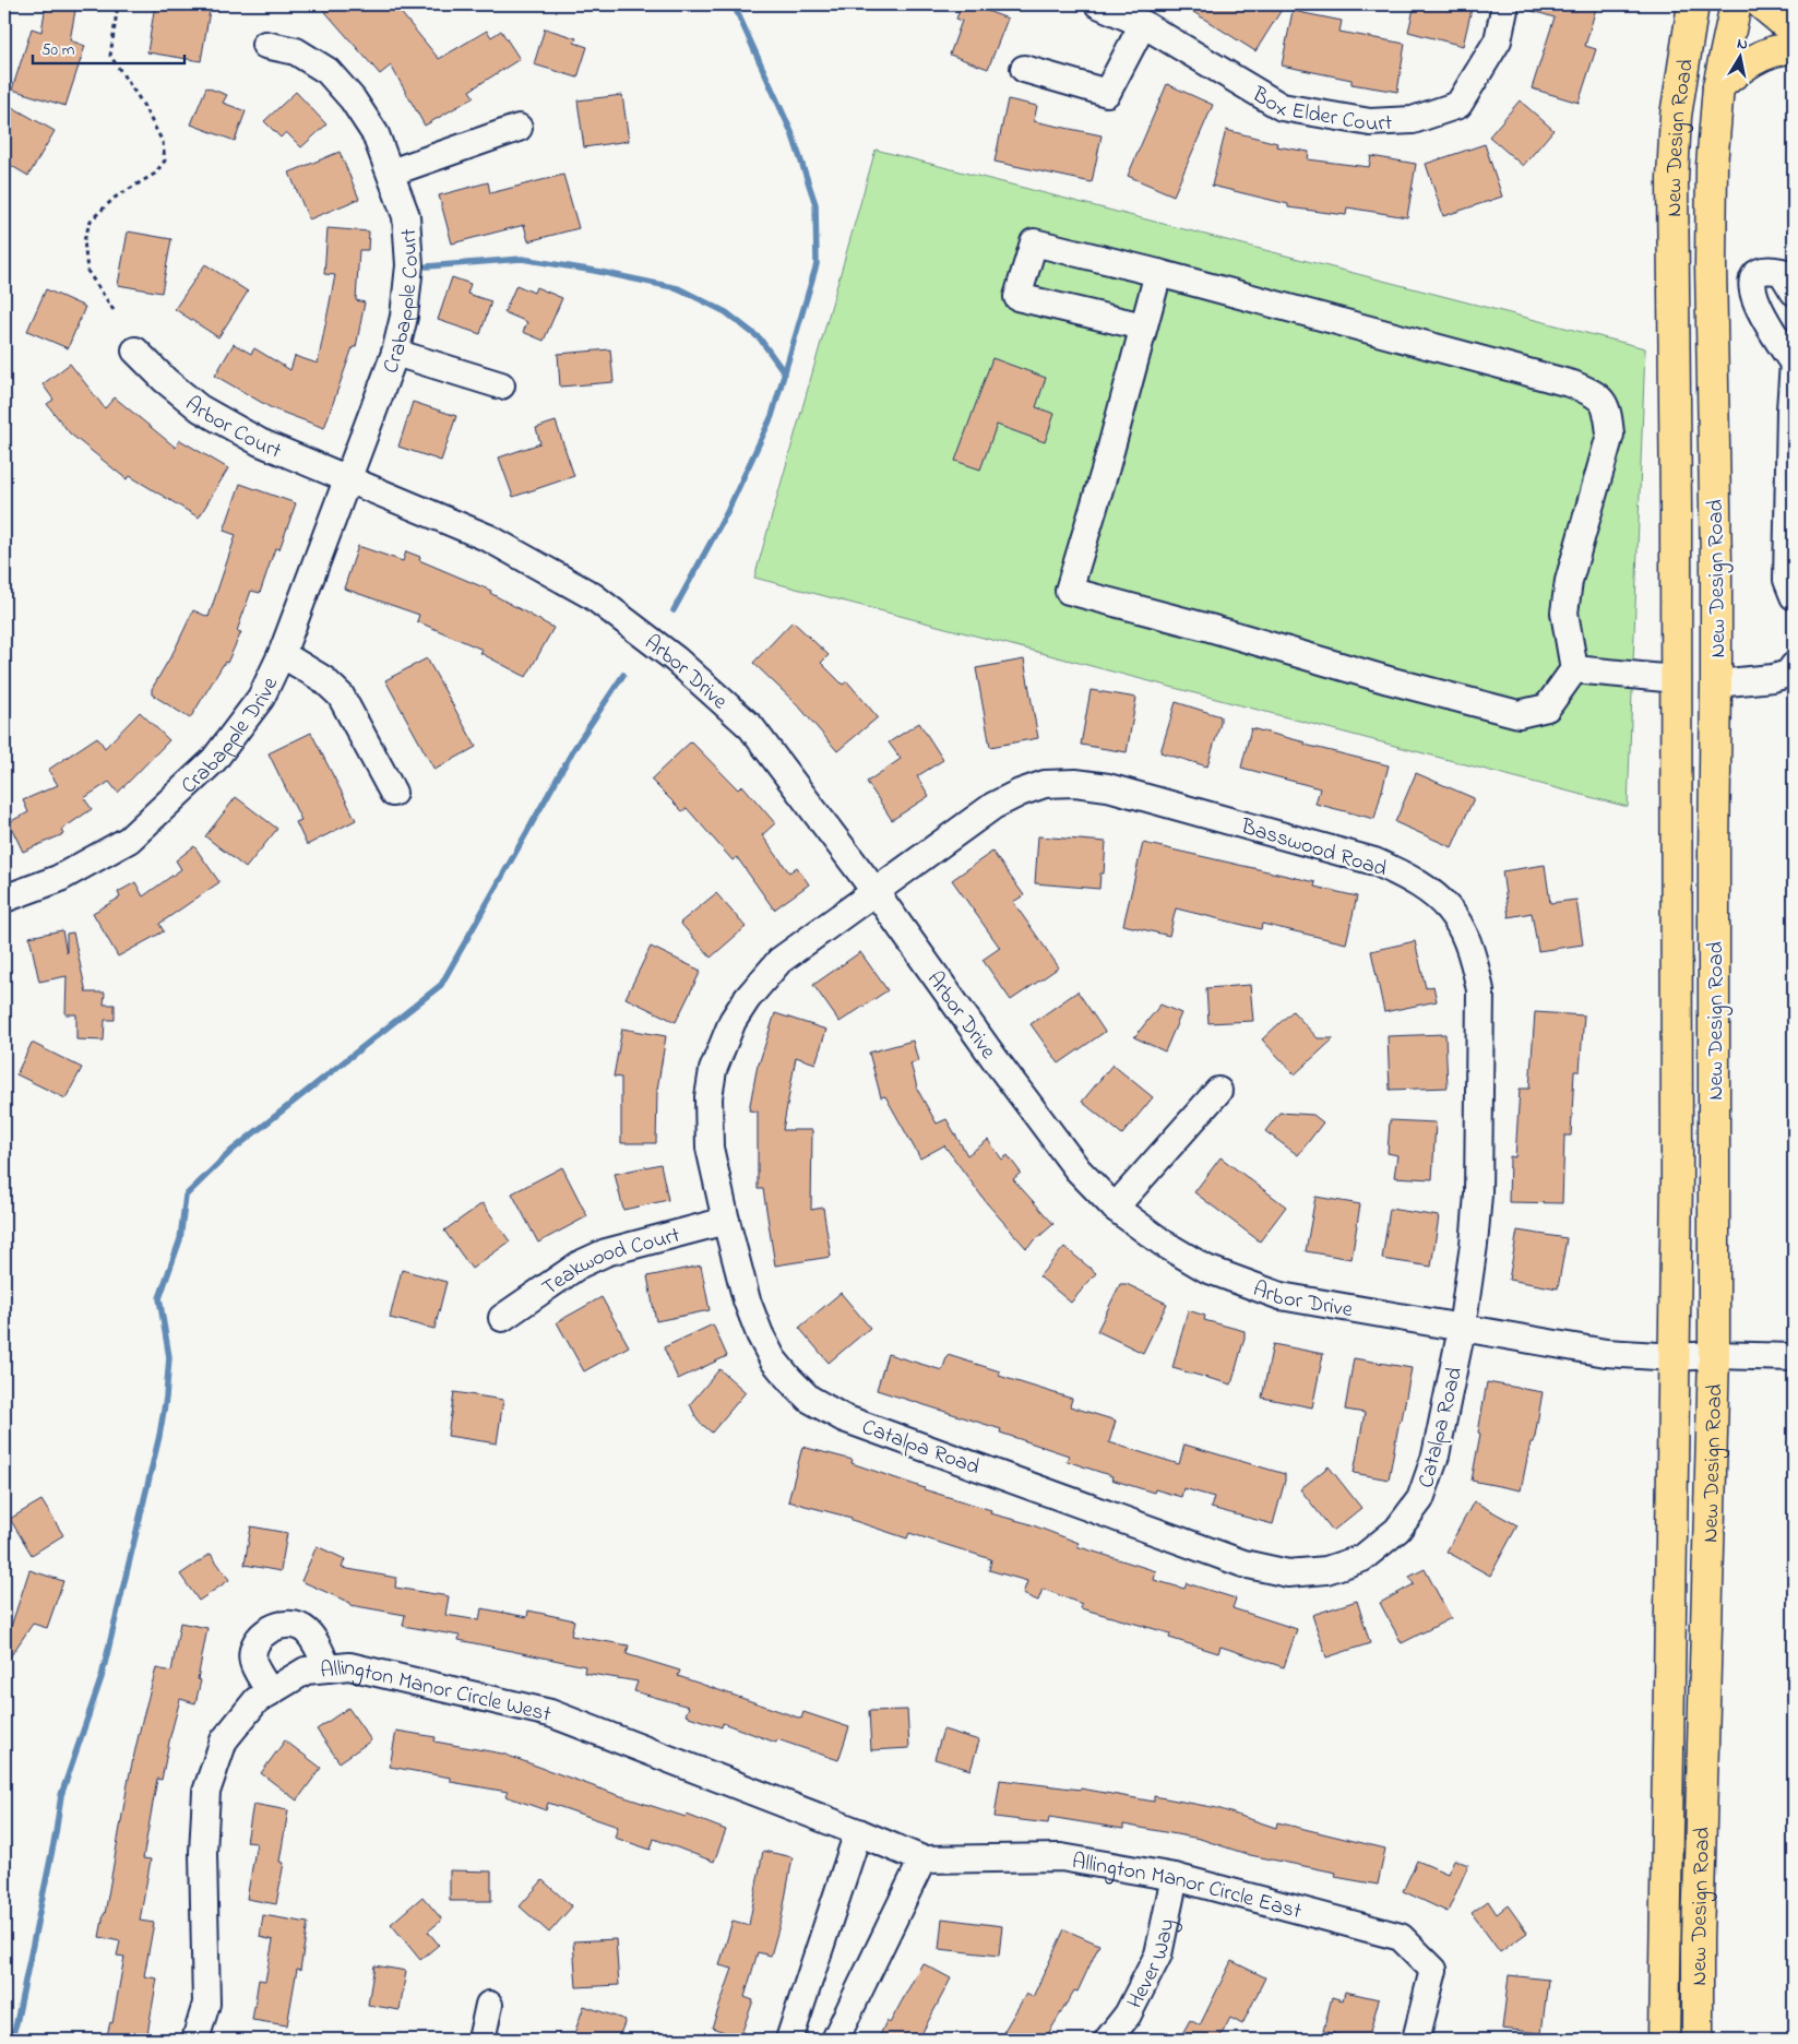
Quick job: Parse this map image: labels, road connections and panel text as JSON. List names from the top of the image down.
{
  "streets": {
    "main road": ["New Design Road"],
    "street": [
      "Box Elder Court",
      "Crabapple Court",
      "Arbor Court",
      "Arbor Drive",
      "Crabapple Drive",
      "Basswood Road",
      "Teakwood Court",
      "Catalpa Road",
      "Allington Manor Circle West",
      "Allington Manor Circle East",
      "Hever Way"
    ]
  },
  "crossings": [
    ["New Design Road", "Arbor Drive"],
    ["Crabapple Court", "Arbor Court"],
    ["Crabapple Court", "Arbor Drive"],
    ["Crabapple Court", "Crabapple Drive"],
    ["Arbor Court", "Arbor Drive"],
    ["Arbor Court", "Crabapple Drive"],
    ["Arbor Drive", "Crabapple Drive"],
    ["Arbor Drive", "Basswood Road"],
    ["Arbor Drive", "Catalpa Road"],
    ["Basswood Road", "Catalpa Road"],
    ["Teakwood Court", "Catalpa Road"],
    ["Allington Manor Circle West", "Allington Manor Circle East"],
    ["Allington Manor Circle East", "Hever Way"]
  ],
  "scale_bar": "50 m",
  "north": "top"
}
